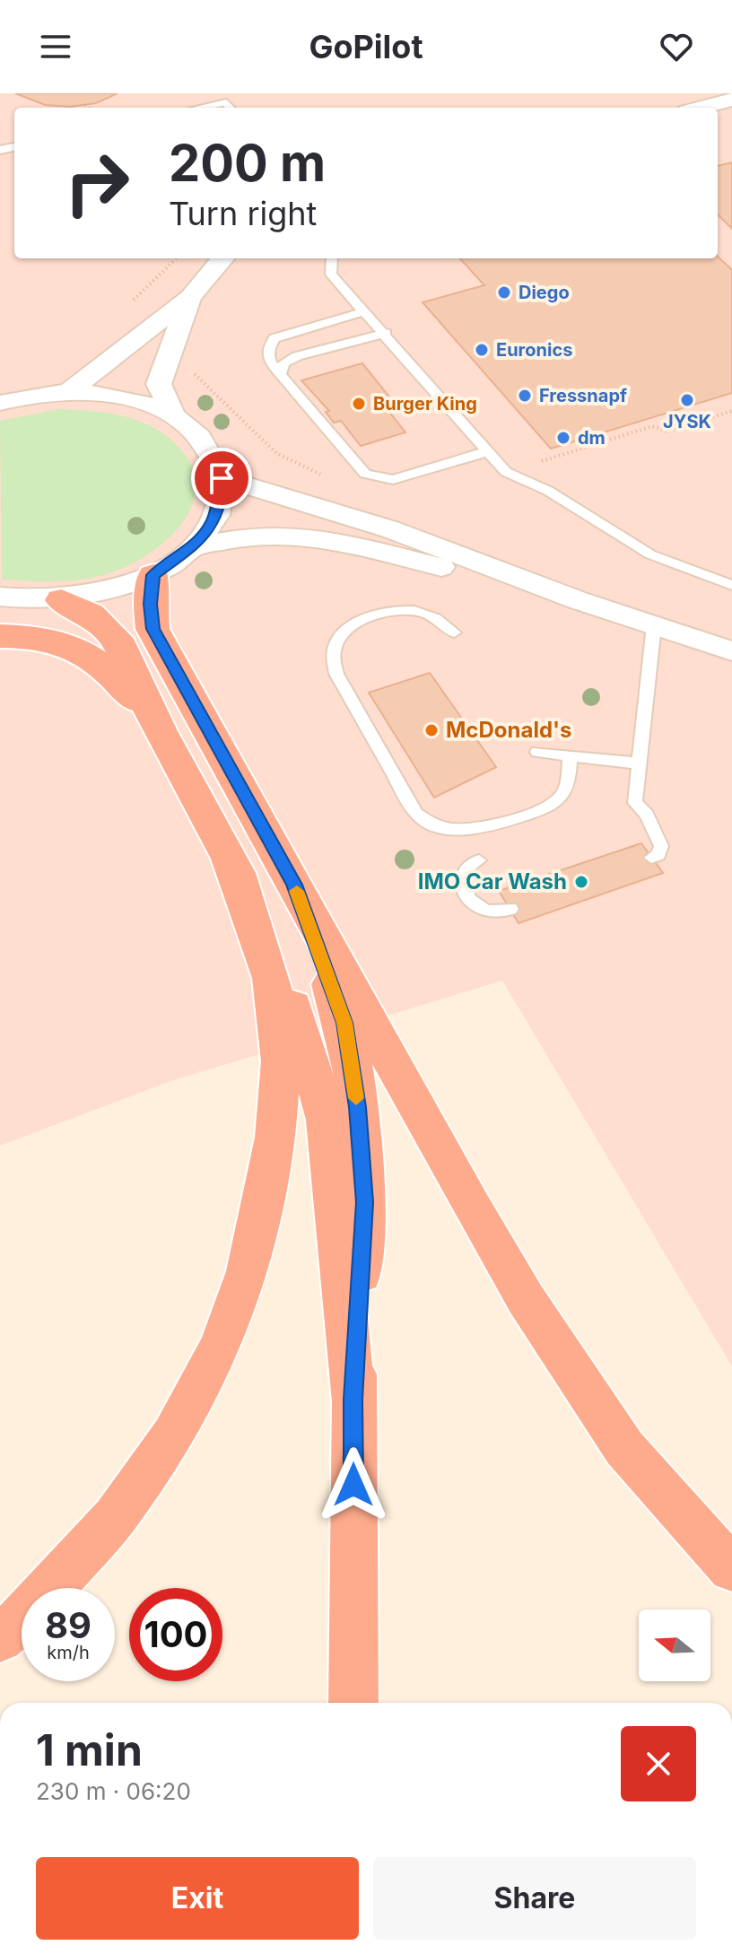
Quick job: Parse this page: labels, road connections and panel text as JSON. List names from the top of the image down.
{
  "places": [
    "Diego",
    "Euronics",
    "Fressnapf",
    "JYSK",
    "Burger King",
    "dm",
    "McDonald's",
    "IMO Car Wash"
  ],
  "north": "left",
  "page": {
    "header": "GoPilot",
    "turn": ["200 m", "Turn right"],
    "speed": "89 km/h",
    "limit": "100",
    "heading": ["1 min", "230 m · 06:20"],
    "buttons": ["Exit", "Share"]
  }
}
